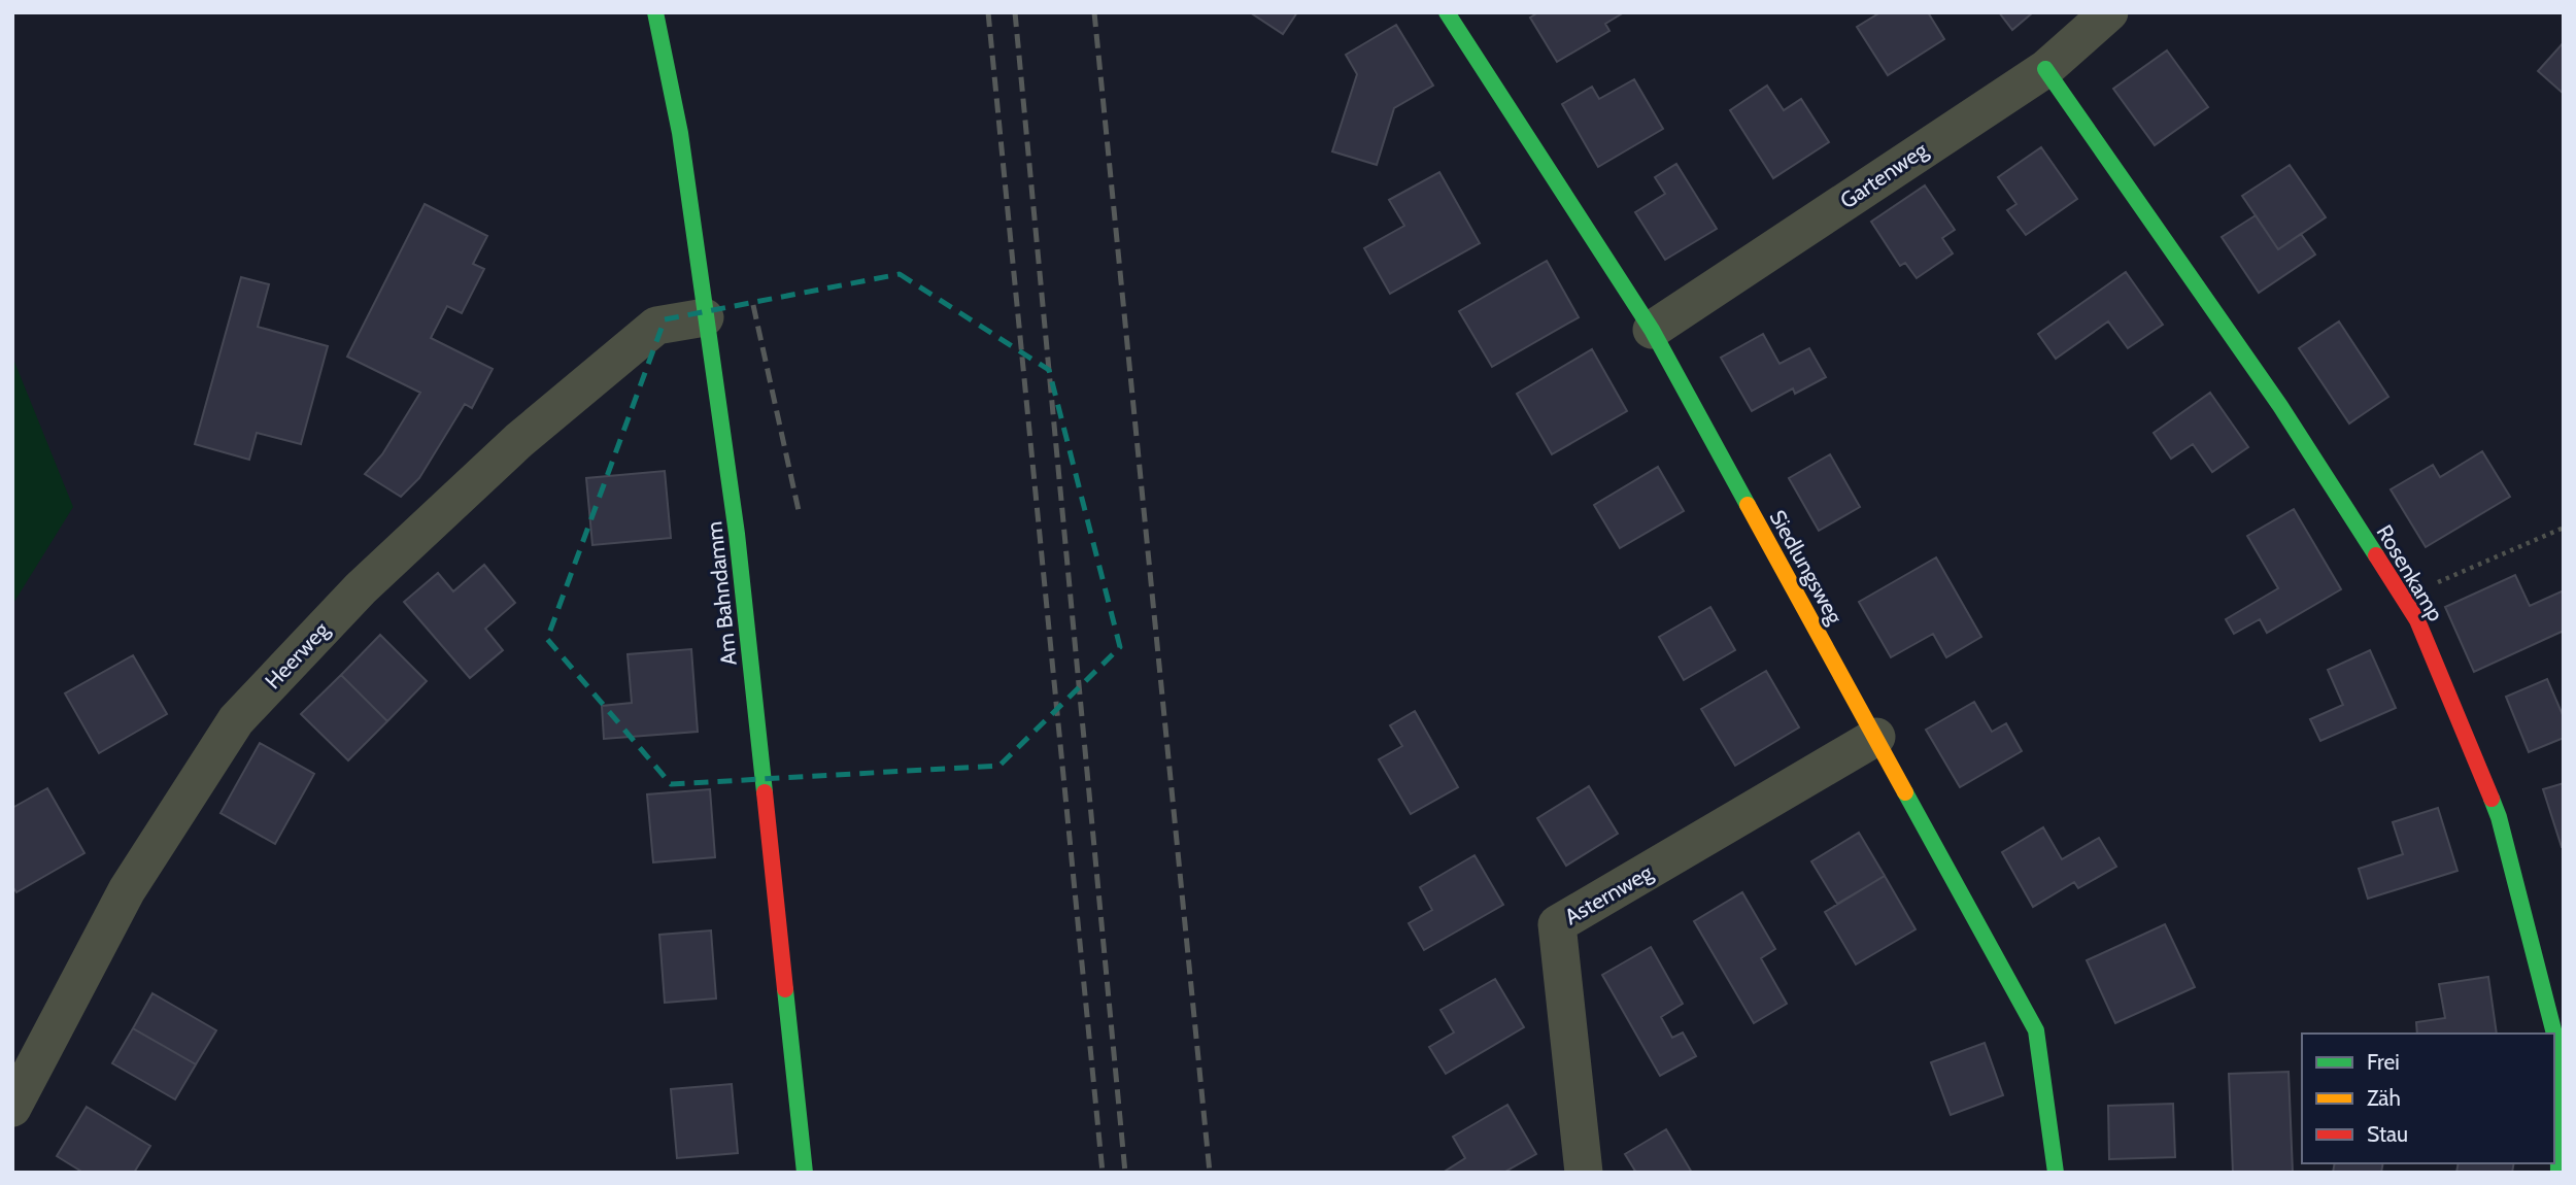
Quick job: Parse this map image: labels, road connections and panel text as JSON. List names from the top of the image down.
{
  "streets": {
    "street": [
      "Gartenweg",
      "Siedlungsweg",
      "Rosenkamp",
      "Am Bahndamm",
      "Heerweg",
      "Asternweg"
    ]
  },
  "crossings": [
    ["Gartenweg", "Siedlungsweg"],
    ["Gartenweg", "Rosenkamp"],
    ["Siedlungsweg", "Asternweg"],
    ["Am Bahndamm", "Heerweg"]
  ],
  "legend": ["Frei", "Zäh", "Stau"]
}
